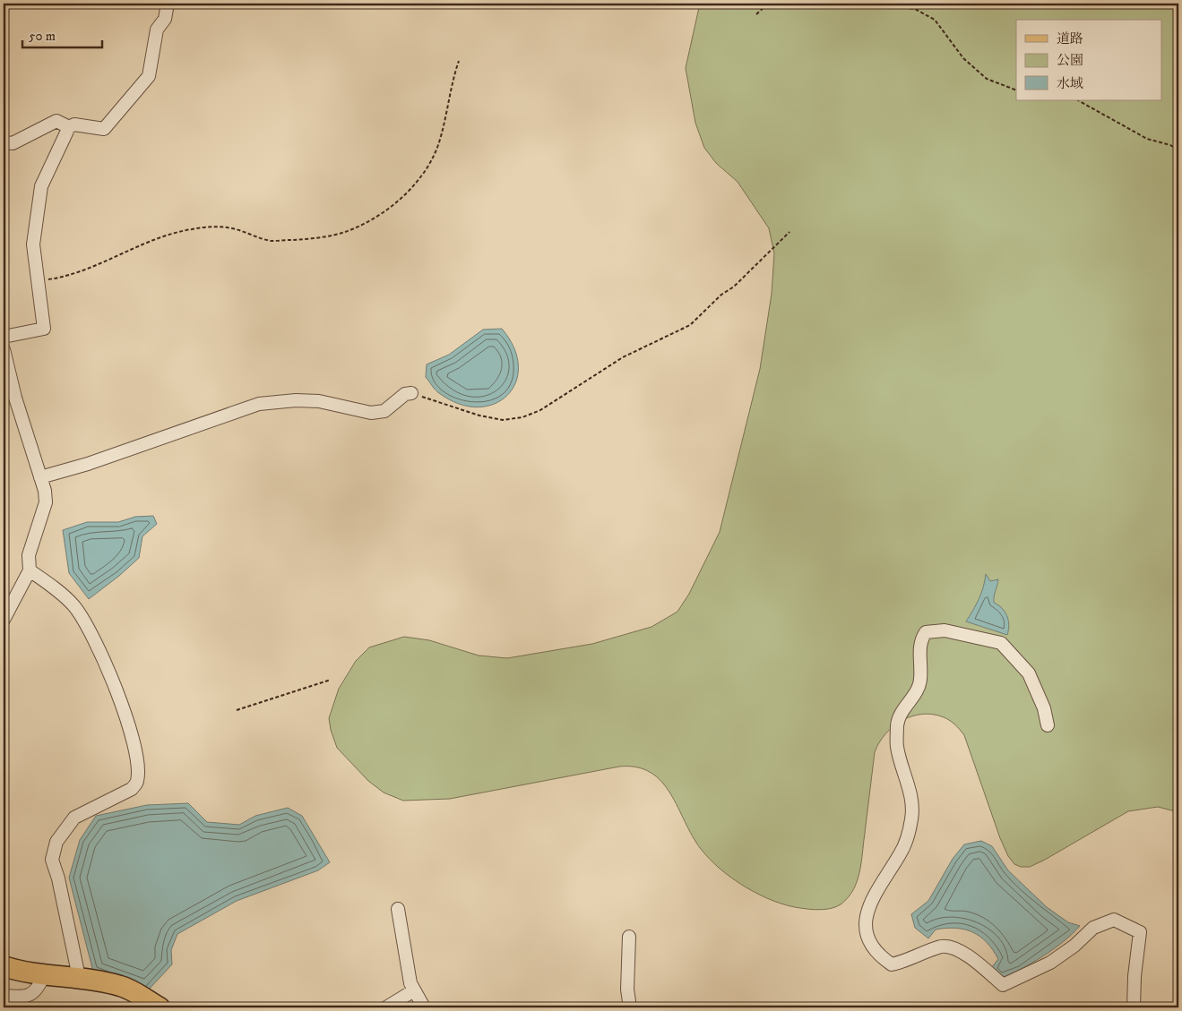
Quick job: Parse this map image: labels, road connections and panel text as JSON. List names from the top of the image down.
{
  "legend": ["道路", "公園", "水域"],
  "scale_bar": "50 m"
}
